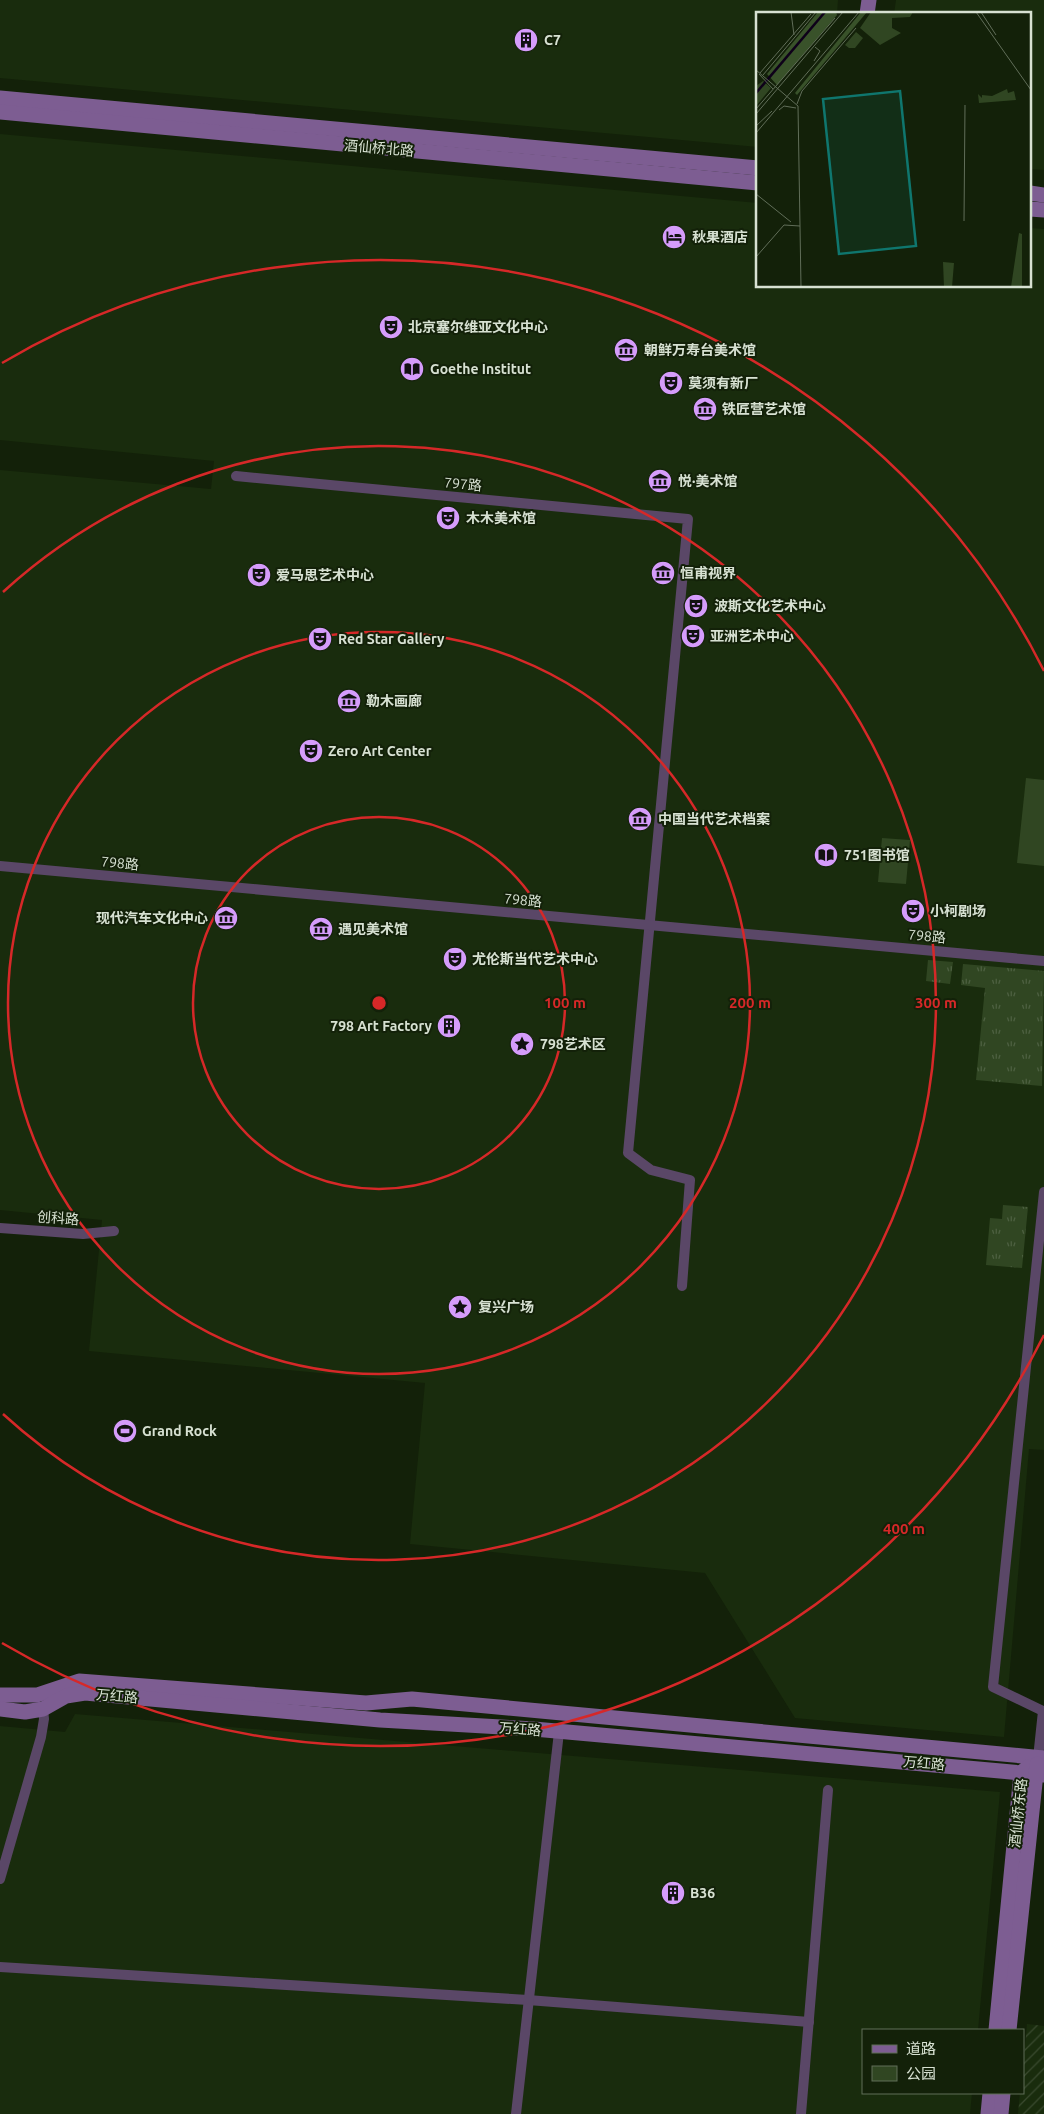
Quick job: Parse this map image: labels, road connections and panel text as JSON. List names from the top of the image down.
{
  "streets": {
    "street": [
      "酒仙桥北路",
      "797路",
      "798路",
      "创科路",
      "万红路",
      "酒仙桥东路"
    ]
  },
  "crossings": [
    ["797路", "798路"],
    ["万红路", "酒仙桥东路"]
  ],
  "places": {
    "building": ["C7", "798 Art Factory", "B36"],
    "hotel": ["秋果酒店"],
    "theatre": [
      "北京塞尔维亚文化中心",
      "莫须有新厂",
      "木木美术馆",
      "爱马思艺术中心",
      "波斯文化艺术中心",
      "亚洲艺术中心",
      "Red Star Gallery",
      "Zero Art Center",
      "小柯剧场",
      "尤伦斯当代艺术中心"
    ],
    "museum": [
      "朝鲜万寿台美术馆",
      "铁匠营艺术馆",
      "悦·美术馆",
      "恒甫视界",
      "勒木画廊",
      "中国当代艺术档案",
      "现代汽车文化中心",
      "遇见美术馆"
    ],
    "library": ["Goethe Institut", "751图书馆"],
    "place": ["798艺术区", "复兴广场"],
    "sports": ["Grand Rock"]
  },
  "legend": ["道路", "公园"],
  "rings": [
    "100 m",
    "200 m",
    "300 m",
    "400 m"
  ]
}
